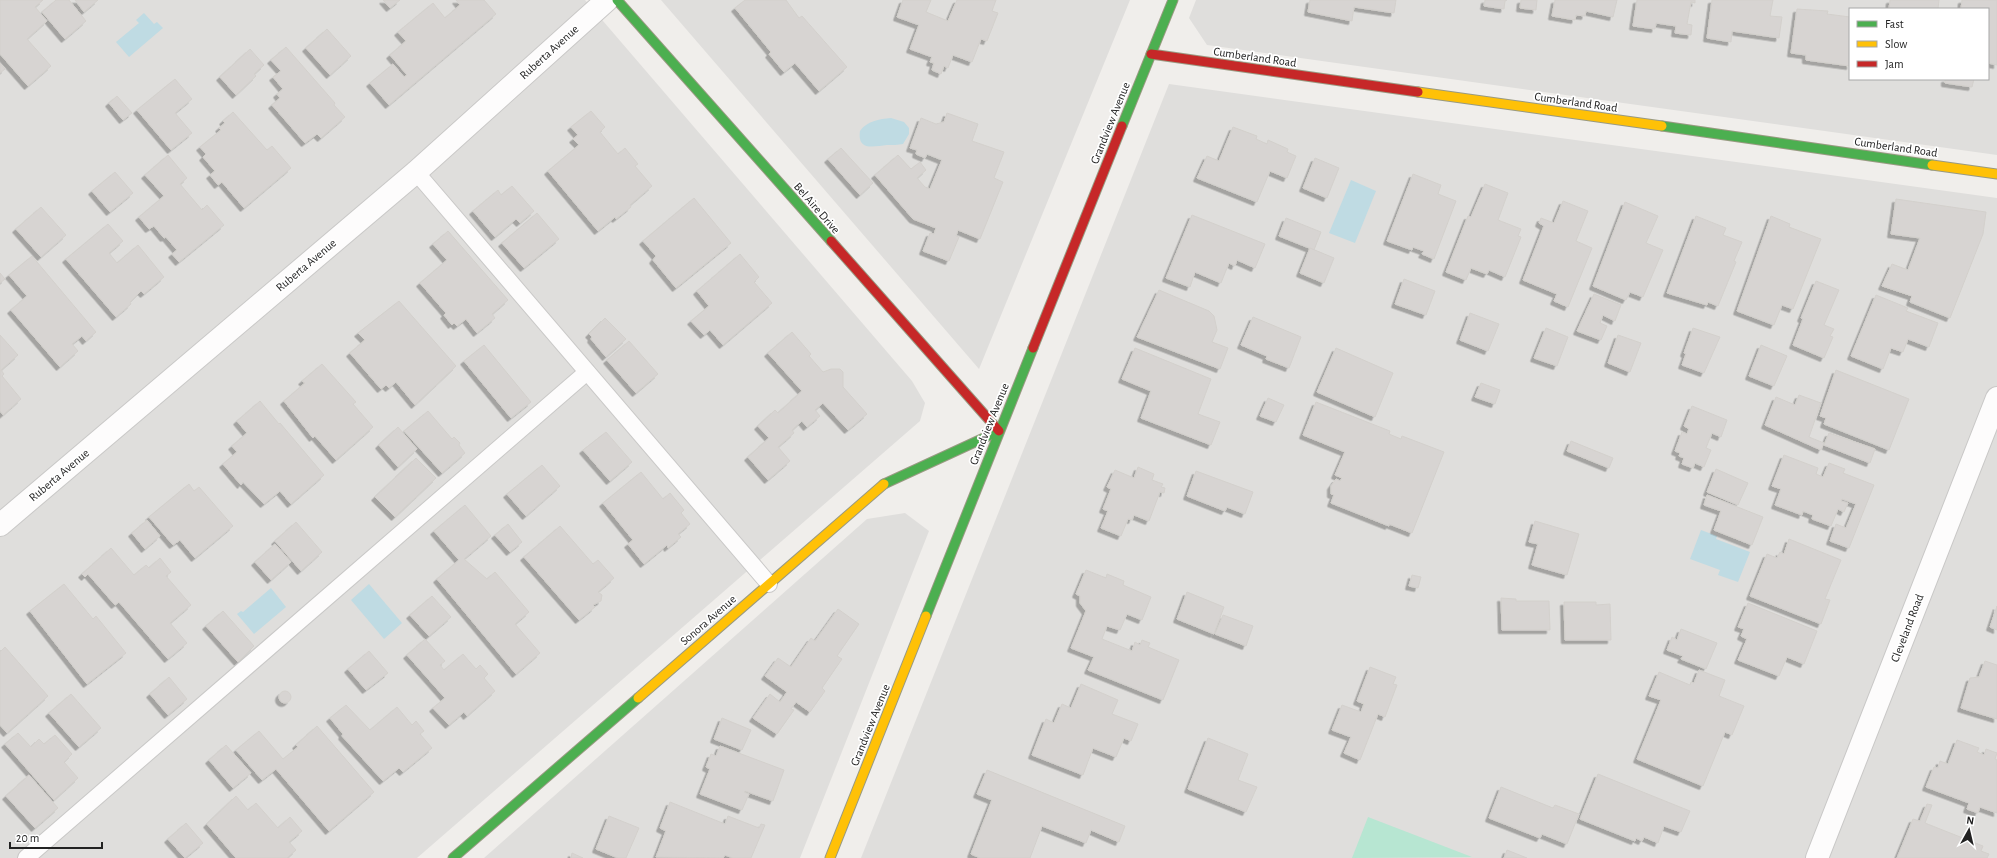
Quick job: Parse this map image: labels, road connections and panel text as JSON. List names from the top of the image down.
{
  "streets": {
    "street": [
      "Ruberta Avenue",
      "Cumberland Road",
      "Grandview Avenue",
      "Bel Aire Drive",
      "Sonora Avenue",
      "Cleveland Road"
    ]
  },
  "crossings": [
    ["Cumberland Road", "Grandview Avenue"],
    ["Grandview Avenue", "Bel Aire Drive"],
    ["Grandview Avenue", "Sonora Avenue"],
    ["Bel Aire Drive", "Sonora Avenue"]
  ],
  "legend": ["Fast", "Slow", "Jam"],
  "scale_bar": "20 m",
  "north": "top"
}
